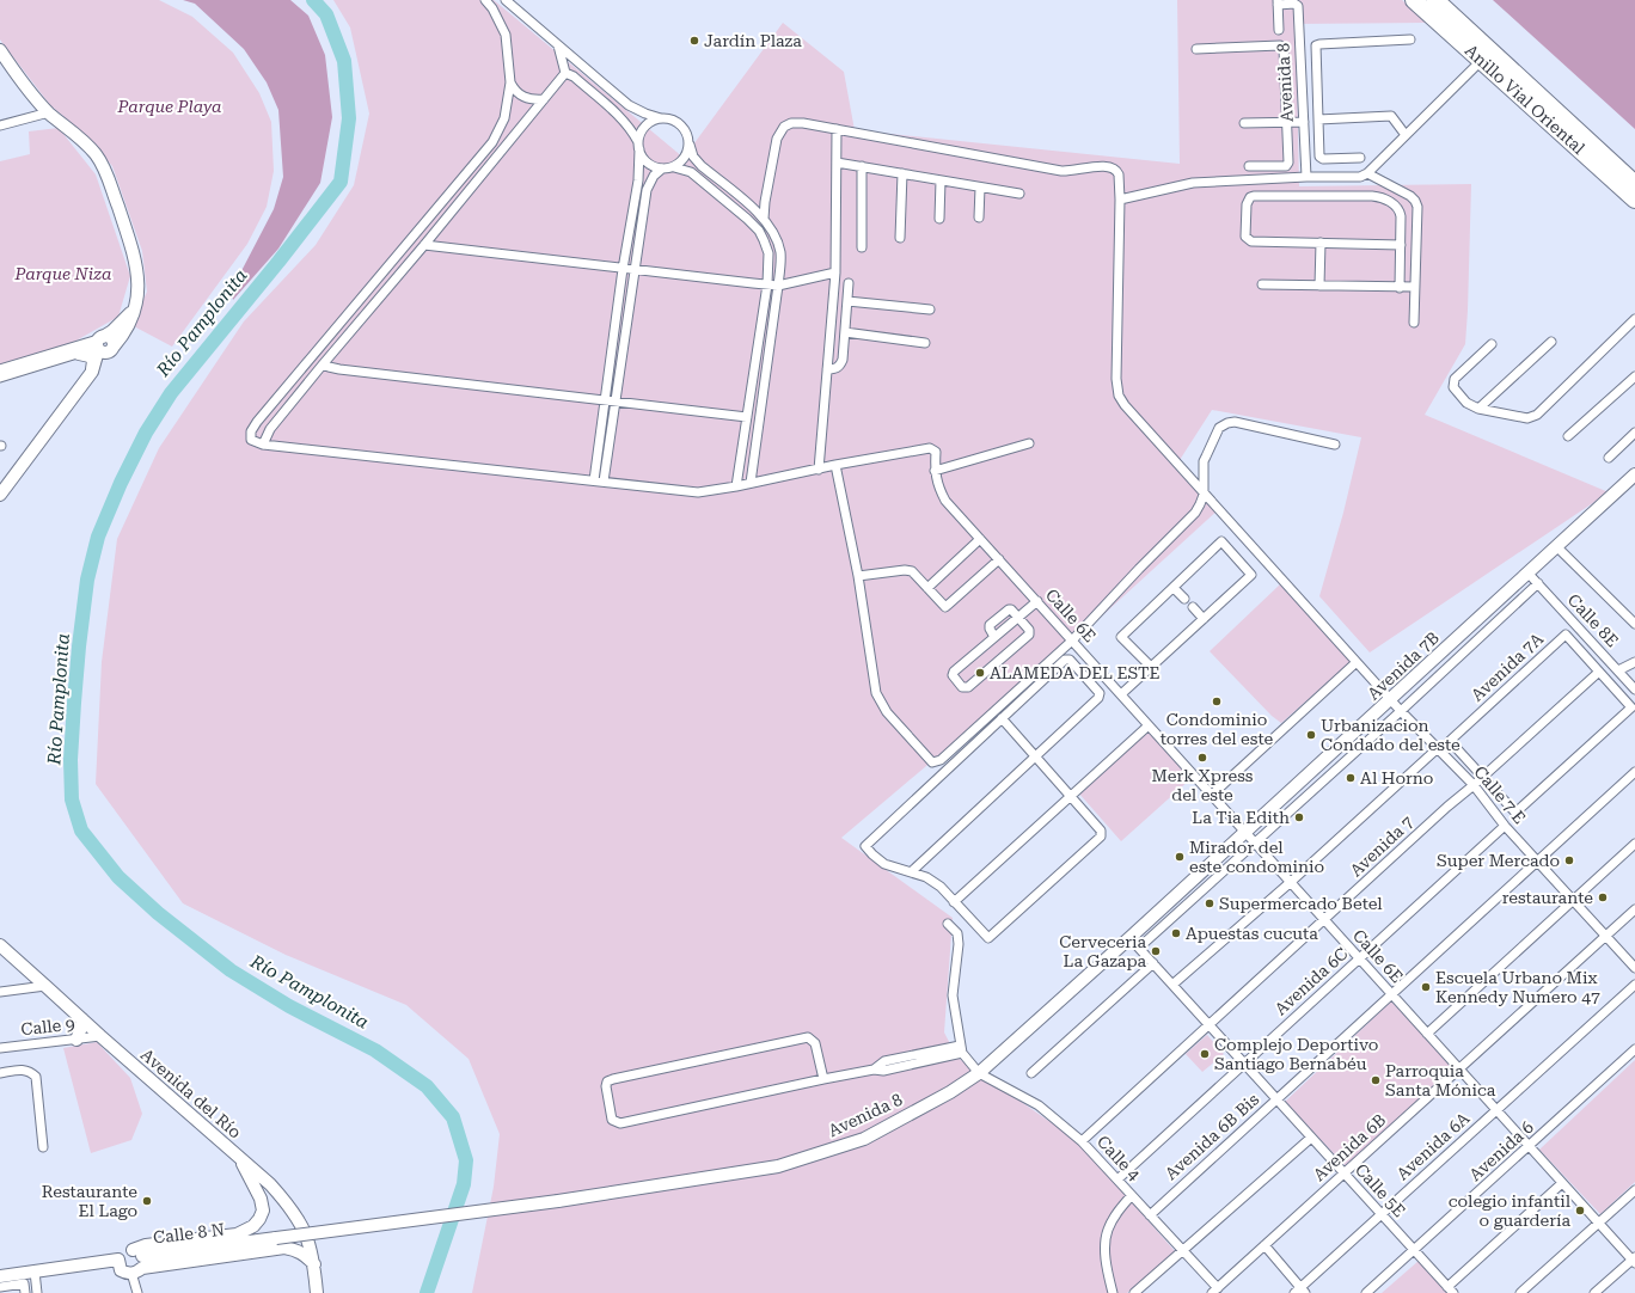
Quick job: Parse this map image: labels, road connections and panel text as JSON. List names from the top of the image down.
{
  "streets": {
    "highway": ["Anillo Vial Oriental"],
    "street": [
      "Avenida 8",
      "Calle 6E",
      "Calle 8E",
      "Avenida 7B",
      "Avenida 7A",
      "Calle 7 E",
      "Avenida 7",
      "Avenida 6C",
      "Calle 9",
      "Avenida del Río",
      "Avenida 6B Bis",
      "Avenida 6A",
      "Avenida 6B",
      "Avenida 6",
      "Calle 4",
      "Calle 5E",
      "Calle 8 N"
    ]
  },
  "crossings": [
    ["Avenida 8", "Avenida 7B"],
    ["Avenida 8", "Calle 4"],
    ["Avenida 8", "Calle 5E"],
    ["Avenida 8", "Calle 8 N"],
    ["Calle 6E", "Avenida 7B"],
    ["Calle 6E", "Avenida 7"],
    ["Calle 6E", "Avenida 6C"],
    ["Calle 6E", "Avenida 6B Bis"],
    ["Calle 6E", "Avenida 6A"],
    ["Calle 6E", "Avenida 6B"],
    ["Calle 6E", "Avenida 6"],
    ["Calle 8E", "Avenida 7B"],
    ["Avenida 7B", "Calle 7 E"],
    ["Avenida 7B", "Calle 5E"],
    ["Avenida 7A", "Avenida 7"],
    ["Calle 7 E", "Avenida 7"],
    ["Calle 7 E", "Avenida 6C"],
    ["Calle 7 E", "Avenida 6B Bis"],
    ["Calle 7 E", "Avenida 6B"],
    ["Avenida 7", "Calle 4"],
    ["Avenida 7", "Calle 5E"],
    ["Avenida 6C", "Calle 4"],
    ["Avenida 6C", "Calle 5E"],
    ["Calle 9", "Avenida del Río"],
    ["Avenida 6B Bis", "Calle 4"],
    ["Avenida 6B Bis", "Calle 5E"],
    ["Avenida 6A", "Calle 5E"],
    ["Avenida 6B", "Calle 4"],
    ["Avenida 6B", "Calle 5E"],
    ["Avenida 6", "Calle 5E"]
  ],
  "water": ["Río Pamplonita"],
  "parks": ["Parque Playa", "Parque Niza"],
  "places": [
    "Jardín Plaza",
    "ALAMEDA DEL ESTE",
    "Condominio torres del este",
    "Urbanizacion Condado del este",
    "Merk Xpress del este",
    "Al Horno",
    "La Tia Edith",
    "Mirador del este condominio",
    "Super Mercado",
    "restaurante",
    "Supermercado Betel",
    "Apuestas cucuta",
    "Cerveceria La Gazapa",
    "Escuela Urbano Mix Kennedy Numero 47",
    "Complejo Deportivo Santiago Bernabéu",
    "Parroquia Santa Mónica",
    "Restaurante El Lago",
    "colegio infantil o guardería"
  ]
}
